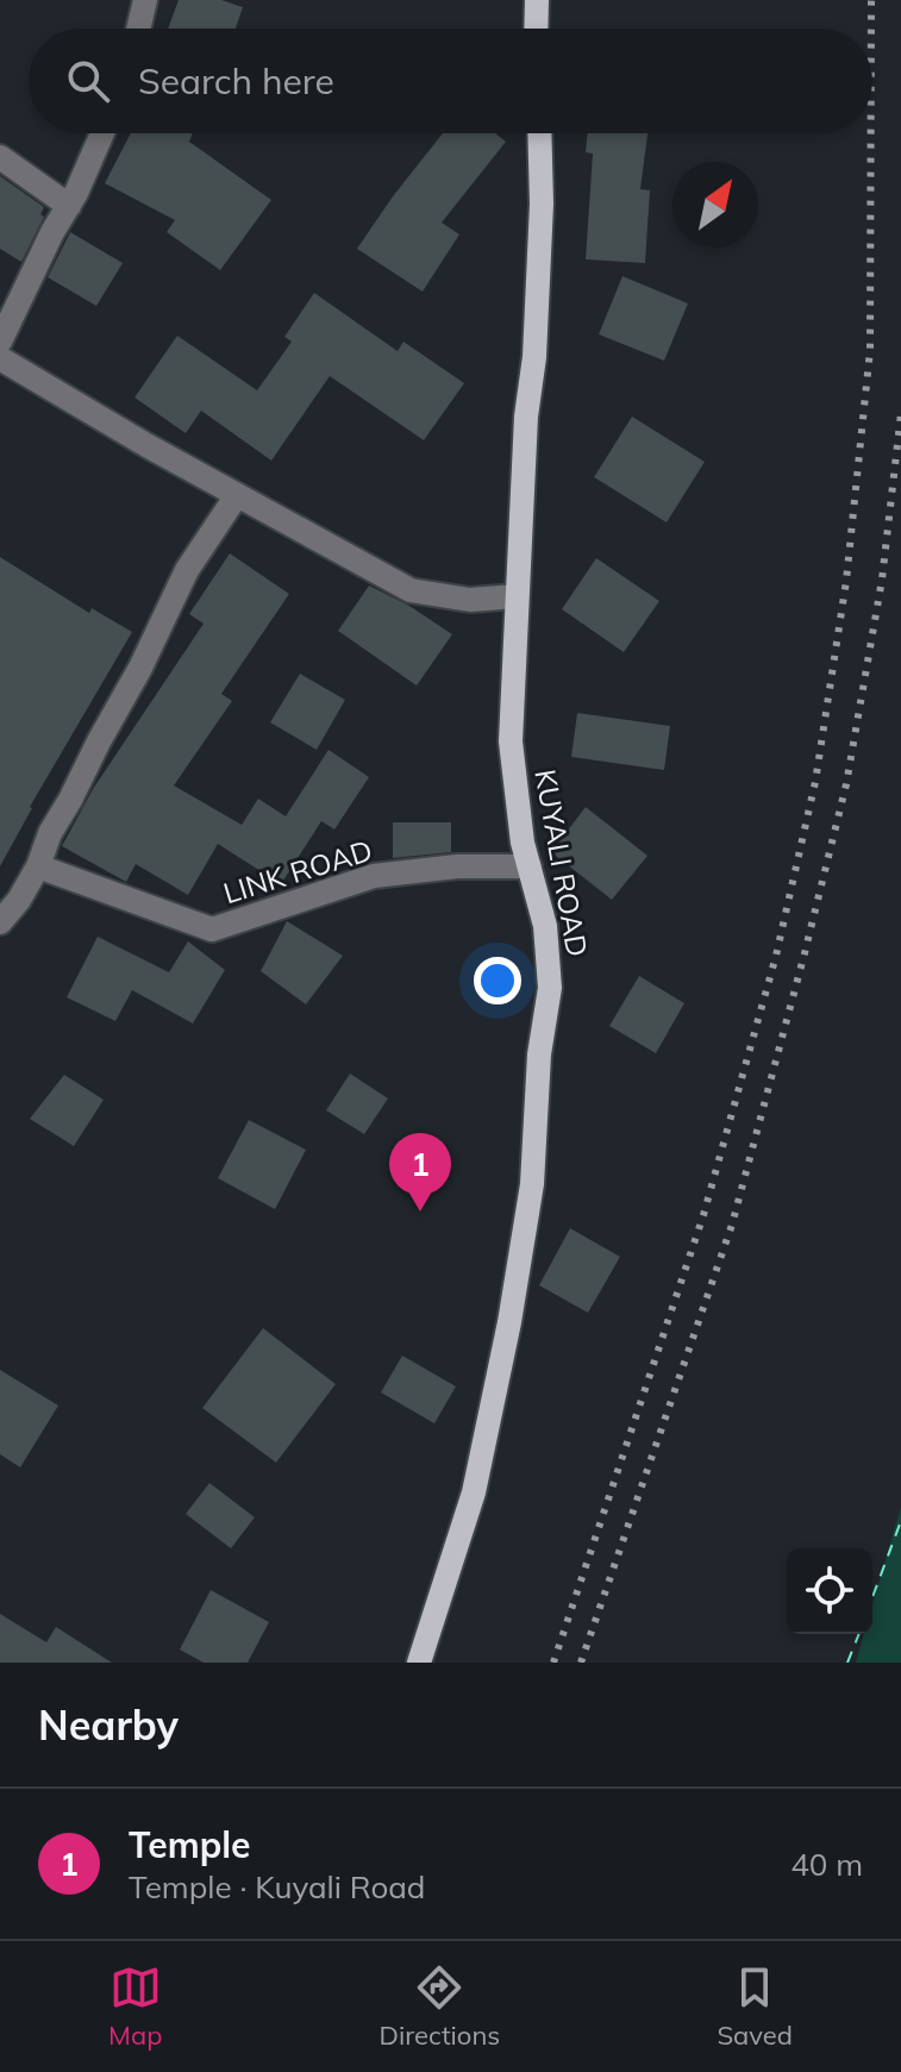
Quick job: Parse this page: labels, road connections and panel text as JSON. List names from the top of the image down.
{
  "streets": {
    "main road": ["KUYALI ROAD"],
    "street": ["LINK ROAD"]
  },
  "crossings": [
    ["KUYALI ROAD", "LINK ROAD"]
  ],
  "north": "top right",
  "page": {
    "search": "Search here",
    "pins": "1",
    "heading": "Nearby",
    "list": [
      {
        "mark": "1",
        "name": "Temple",
        "note": "Temple · Kuyali Road",
        "value": "40 m"
      }
    ],
    "nav": ["Map", "Directions", "Saved"]
  }
}
